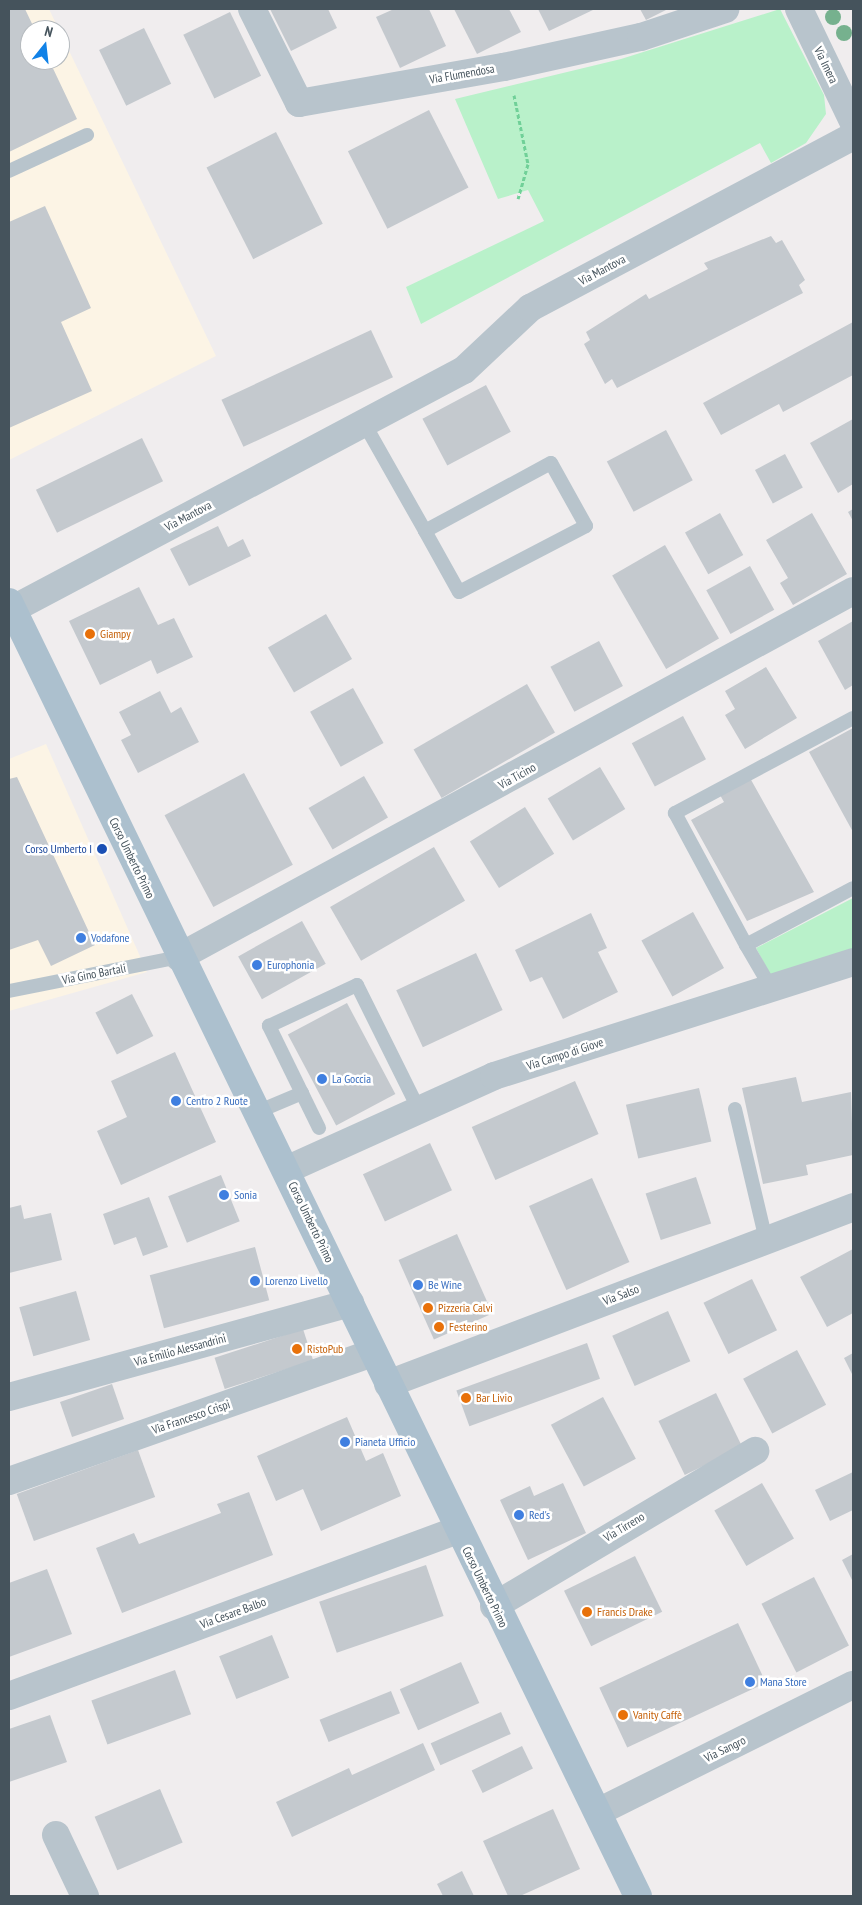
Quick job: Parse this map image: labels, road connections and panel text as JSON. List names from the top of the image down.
{
  "streets": {
    "main road": ["Corso Umberto Primo"],
    "street": [
      "Via Imera",
      "Via Flumendosa",
      "Via Mantova",
      "Via Ticino",
      "Via Campo di Giove",
      "Via Salso",
      "Via Emilio Alessandrini",
      "Via Francesco Crispi",
      "Via Tirreno",
      "Via Cesare Balbo",
      "Via Sangro"
    ],
    "lane": ["Via Gino Bartali"]
  },
  "crossings": [
    ["Via Mantova", "Corso Umberto Primo"],
    ["Via Ticino", "Corso Umberto Primo"],
    ["Via Ticino", "Via Gino Bartali"],
    ["Corso Umberto Primo", "Via Gino Bartali"],
    ["Corso Umberto Primo", "Via Campo di Giove"],
    ["Corso Umberto Primo", "Via Salso"],
    ["Corso Umberto Primo", "Via Emilio Alessandrini"],
    ["Corso Umberto Primo", "Via Francesco Crispi"],
    ["Corso Umberto Primo", "Via Tirreno"],
    ["Corso Umberto Primo", "Via Cesare Balbo"],
    ["Corso Umberto Primo", "Via Sangro"]
  ],
  "places": [
    "Giampy",
    "Corso Umberto I",
    "Vodafone",
    "Europhonia",
    "La Goccia",
    "Centro 2 Ruote",
    "Sonia",
    "Lorenzo Livello",
    "Be Wine",
    "Pizzeria Calvi",
    "Festerino",
    "RistoPub",
    "Bar Livio",
    "Pianeta Ufficio",
    "Red's",
    "Francis Drake",
    "Mana Store",
    "Vanity Caffè"
  ],
  "north": "top"
}
